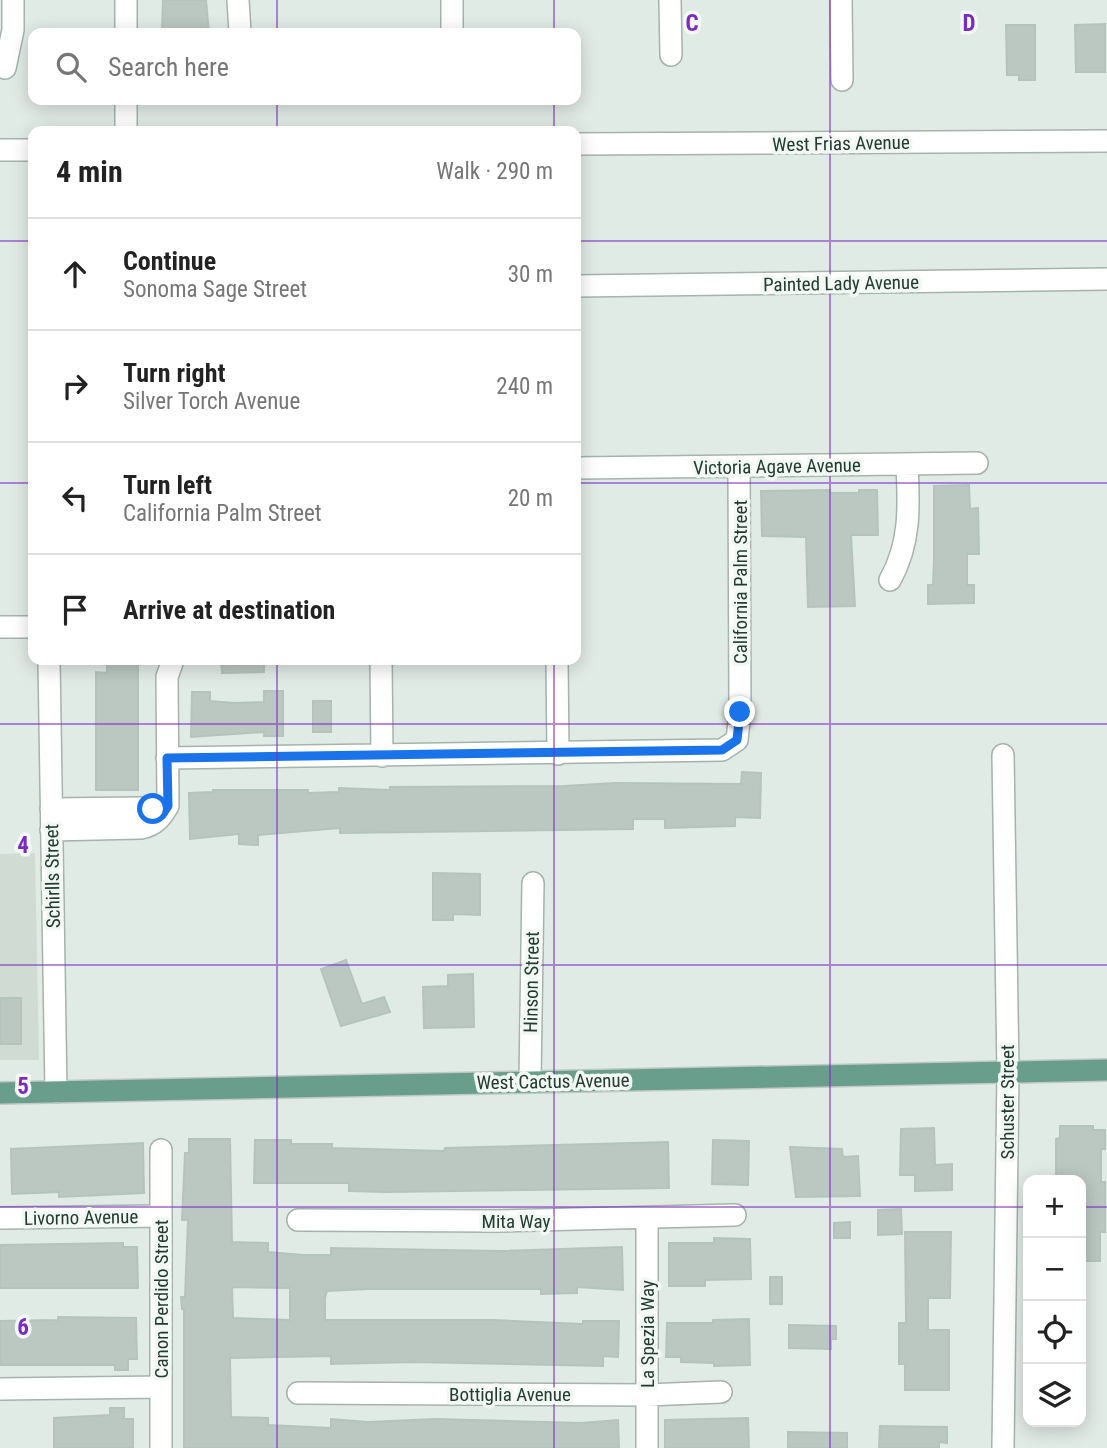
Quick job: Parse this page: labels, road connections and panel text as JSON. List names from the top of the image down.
{
  "streets": {
    "main road": ["West Cactus Avenue"],
    "street": [
      "West Frias Avenue",
      "Painted Lady Avenue",
      "Victoria Agave Avenue",
      "California Palm Street",
      "Schirlls Street",
      "Hinson Street",
      "Schuster Street",
      "Livorno Avenue",
      "Mita Way",
      "Canon Perdido Street",
      "La Spezia Way",
      "Bottiglia Avenue"
    ]
  },
  "crossings": [
    ["Victoria Agave Avenue", "California Palm Street"],
    ["Schirlls Street", "West Cactus Avenue"],
    ["Hinson Street", "West Cactus Avenue"],
    ["West Cactus Avenue", "Schuster Street"],
    ["Livorno Avenue", "Canon Perdido Street"],
    ["Mita Way", "La Spezia Way"],
    ["La Spezia Way", "Bottiglia Avenue"]
  ],
  "page": {
    "search": "Search here",
    "heading": ["4 min", "Walk · 290 m"],
    "list": [
      ["Continue", "Sonoma Sage Street", "30 m"],
      ["Turn right", "Silver Torch Avenue", "240 m"],
      ["Turn left", "California Palm Street", "20 m"],
      "Arrive at destination"
    ],
    "map_buttons": ["+", "−"]
  },
  "grid": {
    "columns": ["C", "D"],
    "rows": ["4", "5", "6"]
  }
}
